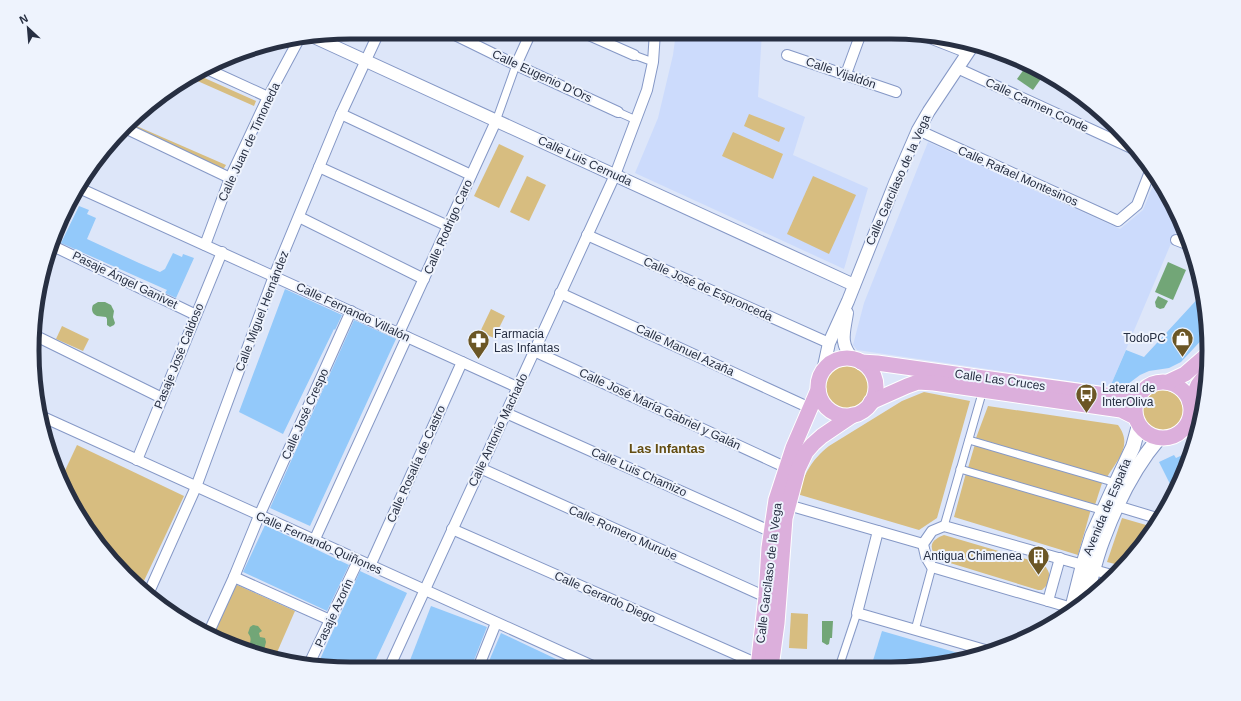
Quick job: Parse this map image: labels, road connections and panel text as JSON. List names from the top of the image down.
{
  "streets": {
    "main road": ["Calle Garcilaso de la Vega", "Calle Las Cruces", "Avenida de España"],
    "street": [
      "Calle Vijaldón",
      "Calle Eugenio D'Ors",
      "Calle Carmen Conde",
      "Calle Juan de Timoneda",
      "Calle Luis Cernuda",
      "Calle Rafael Montesinos",
      "Calle Rodrigo Caro",
      "Pasaje Ángel Ganivet",
      "Calle José de Espronceda",
      "Calle Miguel Hernández",
      "Calle Fernando Villalón",
      "Calle Manuel Azaña",
      "Pasaje José Caldoso",
      "Calle José María Gabriel y Galán",
      "Calle José Crespo",
      "Calle Antonio Machado",
      "Calle Rosalía de Castro",
      "Calle Luis Chamizo",
      "Calle Romero Murube",
      "Calle Fernando Quiñones",
      "Calle Gerardo Diego",
      "Pasaje Azorín"
    ]
  },
  "crossings": [
    ["Calle Eugenio D'Ors", "Calle Antonio Machado"],
    ["Calle Carmen Conde", "Calle Garcilaso de la Vega"],
    ["Calle Juan de Timoneda", "Calle Fernando Villalón"],
    ["Calle Luis Cernuda", "Calle Garcilaso de la Vega"],
    ["Calle Luis Cernuda", "Calle Rodrigo Caro"],
    ["Calle Luis Cernuda", "Calle Miguel Hernández"],
    ["Calle Luis Cernuda", "Calle Antonio Machado"],
    ["Calle Rafael Montesinos", "Calle Garcilaso de la Vega"],
    ["Calle Garcilaso de la Vega", "Calle José de Espronceda"],
    ["Calle Garcilaso de la Vega", "Calle Manuel Azaña"],
    ["Calle Garcilaso de la Vega", "Calle Las Cruces"],
    ["Calle Garcilaso de la Vega", "Calle José María Gabriel y Galán"],
    ["Calle Garcilaso de la Vega", "Calle Luis Chamizo"],
    ["Calle Garcilaso de la Vega", "Calle Romero Murube"],
    ["Calle Rodrigo Caro", "Calle Fernando Villalón"],
    ["Calle Rodrigo Caro", "Calle Fernando Quiñones"],
    ["Pasaje Ángel Ganivet", "Pasaje José Caldoso"],
    ["Calle José de Espronceda", "Calle Antonio Machado"],
    ["Calle Miguel Hernández", "Calle Fernando Villalón"],
    ["Calle Miguel Hernández", "Calle Fernando Quiñones"],
    ["Calle Fernando Villalón", "Pasaje José Caldoso"],
    ["Calle Fernando Villalón", "Calle José Crespo"],
    ["Calle Fernando Villalón", "Calle Antonio Machado"],
    ["Calle Fernando Villalón", "Calle Rosalía de Castro"],
    ["Calle Manuel Azaña", "Calle Antonio Machado"],
    ["Pasaje José Caldoso", "Calle Fernando Quiñones"],
    ["Calle Las Cruces", "Avenida de España"],
    ["Calle José María Gabriel y Galán", "Calle Antonio Machado"],
    ["Calle José Crespo", "Calle Fernando Quiñones"],
    ["Calle Antonio Machado", "Calle Luis Chamizo"],
    ["Calle Antonio Machado", "Calle Romero Murube"],
    ["Calle Antonio Machado", "Calle Fernando Quiñones"],
    ["Calle Antonio Machado", "Calle Gerardo Diego"],
    ["Calle Rosalía de Castro", "Calle Fernando Quiñones"],
    ["Calle Fernando Quiñones", "Pasaje Azorín"]
  ],
  "districts": ["Las Infantas"],
  "places": {
    "shop": ["TodoPC"],
    "pharmacy": ["Farmacia Las Infantas"],
    "bus stop": ["Lateral de InterOliva"],
    "building": ["Antigua Chimenea"]
  },
  "north": "top left"
}
